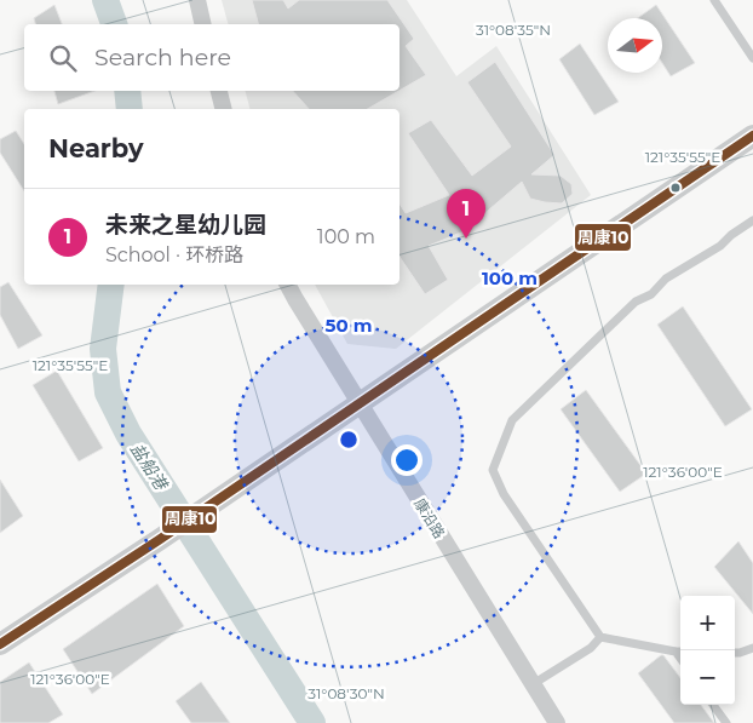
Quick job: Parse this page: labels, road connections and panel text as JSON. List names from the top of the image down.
{
  "streets": {
    "street": ["康沿路"]
  },
  "water": ["盐船港"],
  "lines": ["transit line 周康10"],
  "north": "right",
  "page": {
    "search": "Search here",
    "heading": "Nearby",
    "list": [
      {
        "mark": "1",
        "name": "未来之星幼儿园",
        "note": "School · 环桥路",
        "value": "100 m"
      }
    ],
    "pins": "1",
    "map_buttons": ["+", "−"]
  },
  "coordinates": [
    "31°08'35\"N",
    "121°35'55\"E",
    "121°36'00\"E",
    "31°08'30\"N"
  ],
  "rings": ["100 m", "50 m"]
}
